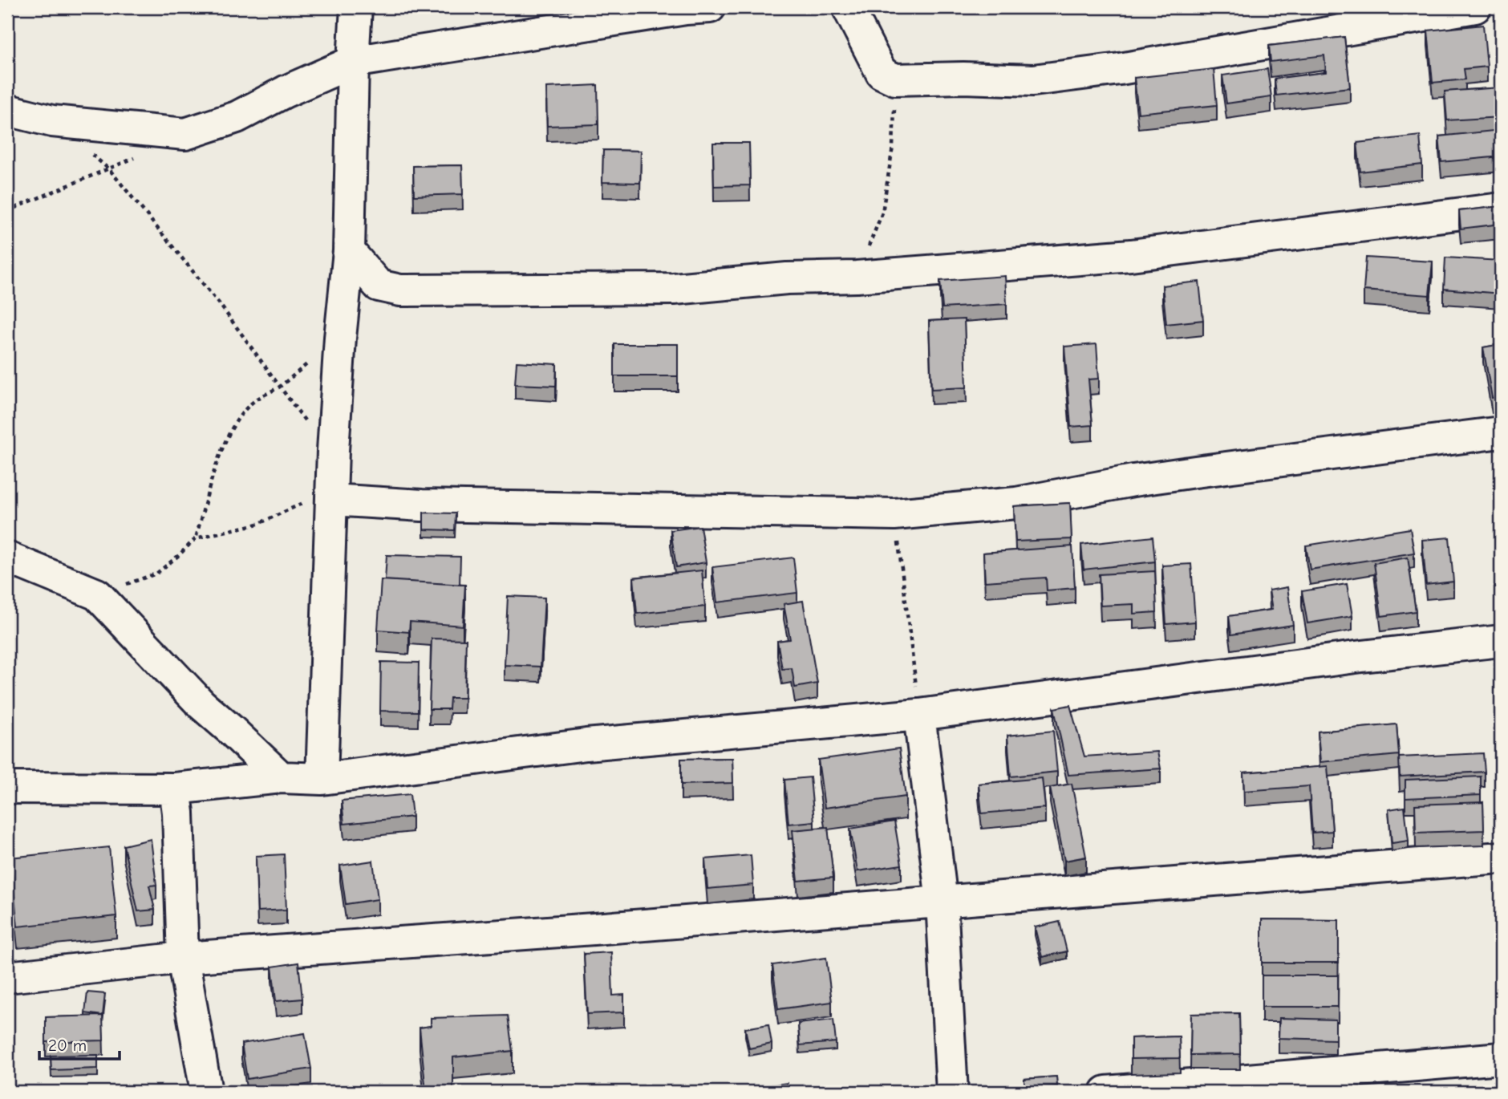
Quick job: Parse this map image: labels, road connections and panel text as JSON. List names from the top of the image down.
{
  "scale_bar": "20 m"
}
